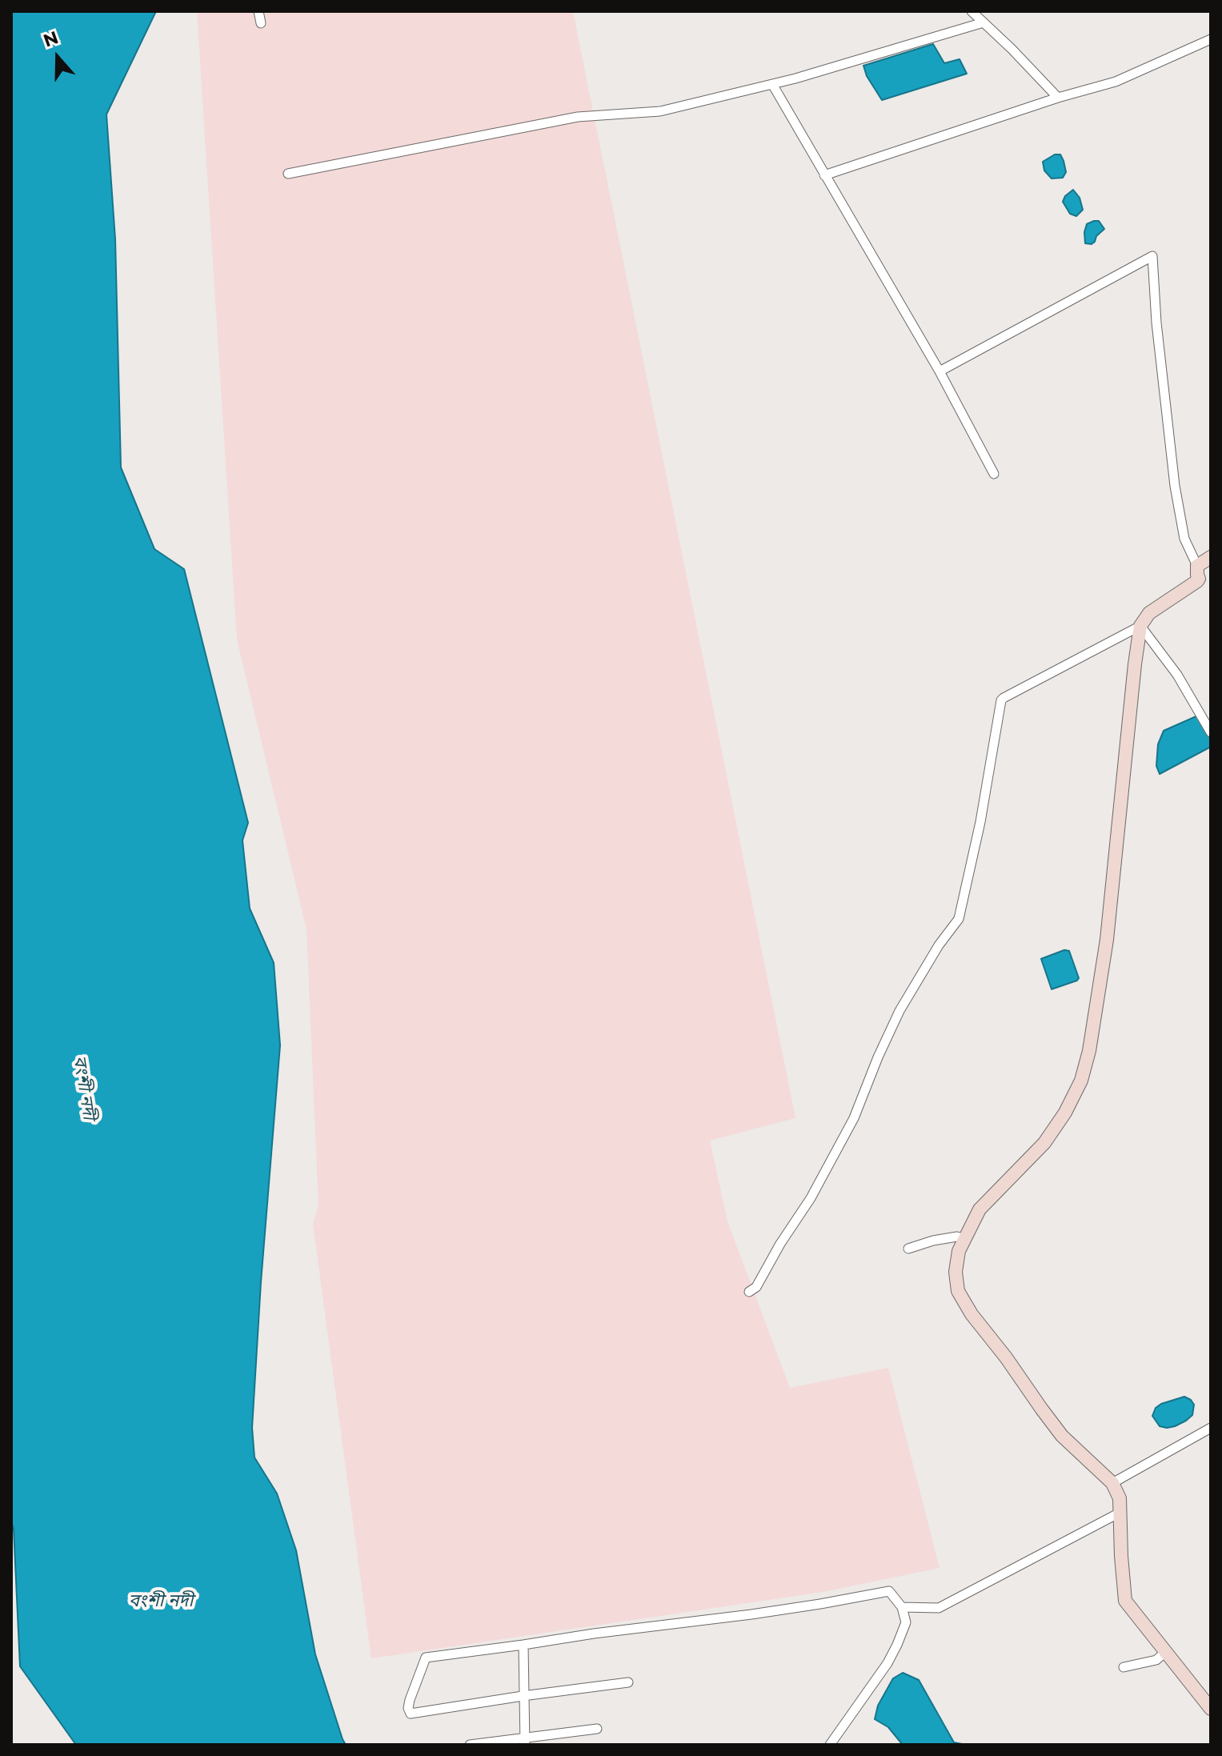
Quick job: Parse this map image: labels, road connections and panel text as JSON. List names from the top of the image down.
{
  "water": ["বংশী নদী"],
  "north": "top"
}
